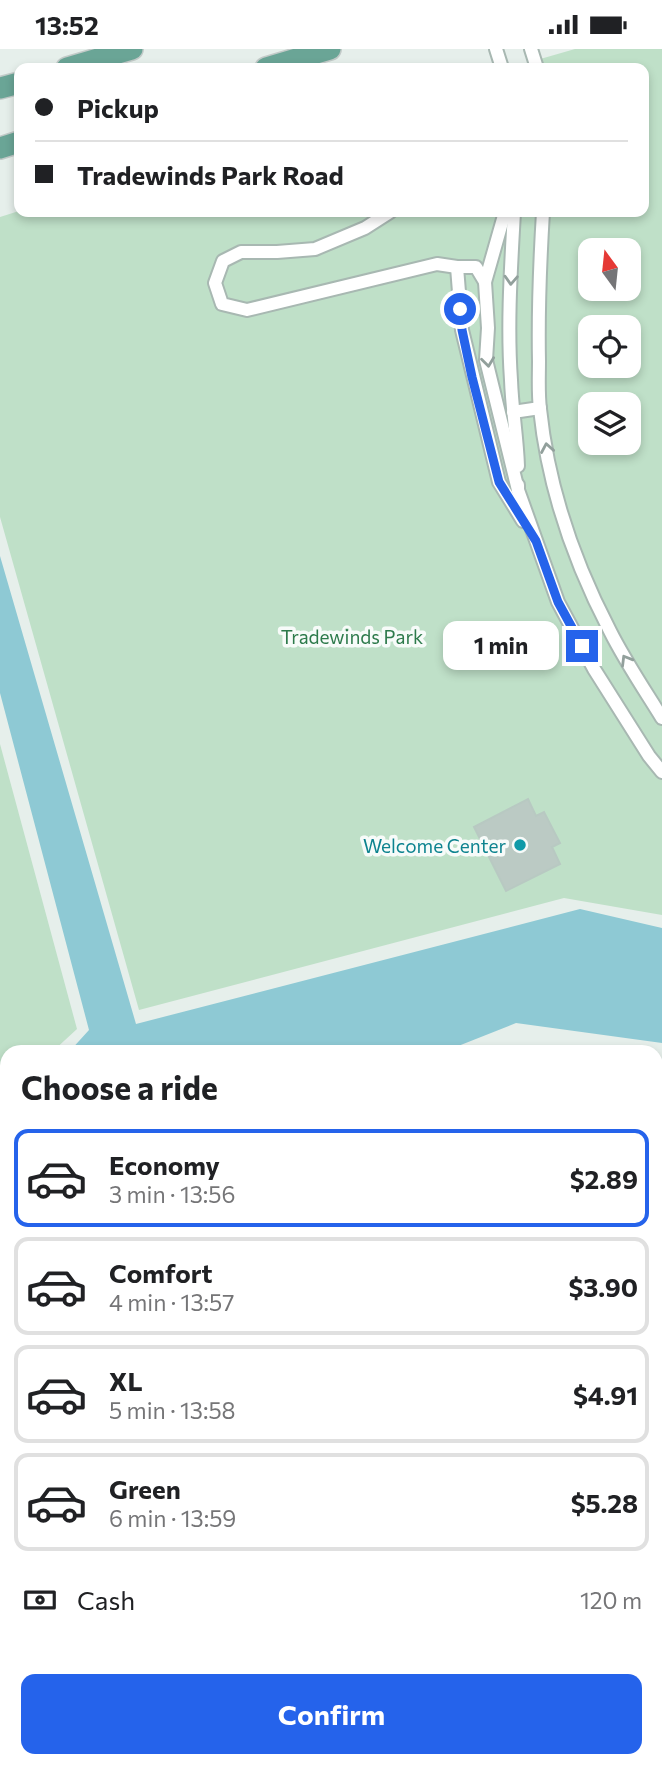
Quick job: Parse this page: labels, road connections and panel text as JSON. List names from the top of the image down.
{
  "parks": ["Tradewinds Park"],
  "places": ["Welcome Center"],
  "north": "top",
  "page": {
    "status": "13:52",
    "banner": ["Pickup", "Tradewinds Park Road"],
    "bubble": "1 min",
    "heading": "Choose a ride",
    "list": [
      {
        "name": "Economy",
        "note": "3 min · 13:56",
        "value": "$2.89"
      },
      {
        "name": "Comfort",
        "note": "4 min · 13:57",
        "value": "$3.90"
      },
      {
        "name": "XL",
        "note": "5 min · 13:58",
        "value": "$4.91"
      },
      {
        "name": "Green",
        "note": "6 min · 13:59",
        "value": "$5.28"
      }
    ],
    "pay": ["Cash", "120 m"],
    "buttons": "Confirm"
  }
}
